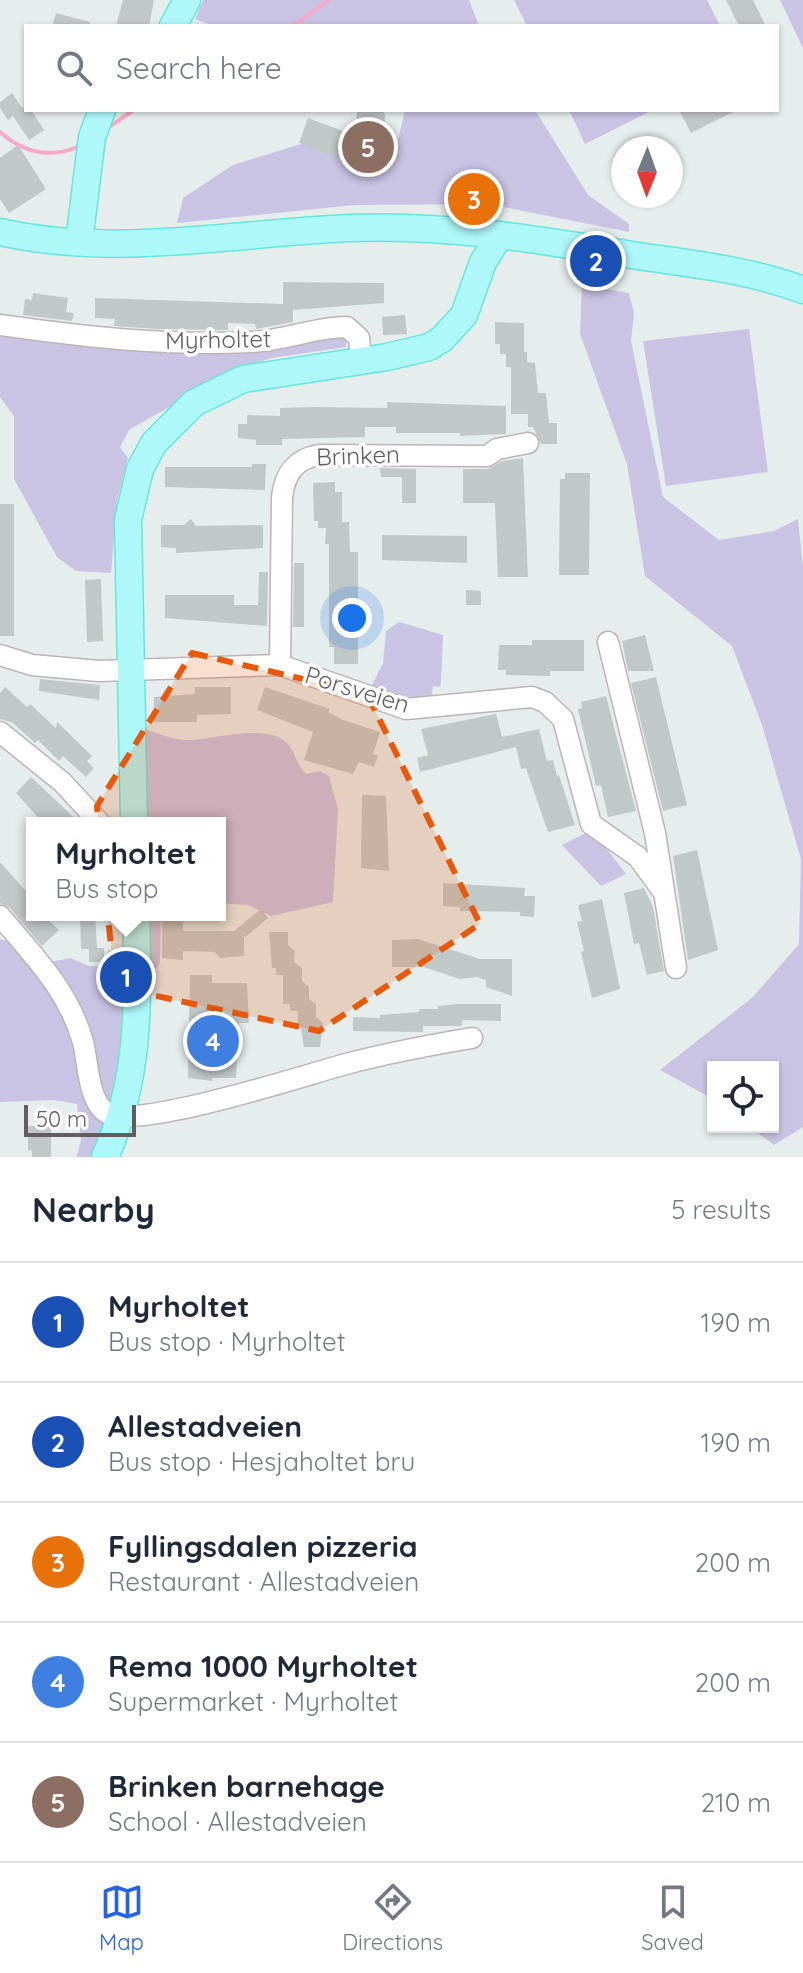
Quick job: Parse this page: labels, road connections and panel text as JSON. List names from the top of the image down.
{
  "streets": {
    "main road": ["Myrholtet"],
    "street": ["Brinken", "Porsveien"]
  },
  "crossings": [
    ["Myrholtet", "Porsveien"],
    ["Brinken", "Porsveien"]
  ],
  "scale_bar": "50 m",
  "north": "bottom",
  "page": {
    "search": "Search here",
    "pins": [
      "5",
      "3",
      "2",
      "1",
      "4"
    ],
    "popup": ["Myrholtet", "Bus stop"],
    "scale": "50 m",
    "heading": ["Nearby", "5 results"],
    "list": [
      {
        "mark": "1",
        "name": "Myrholtet",
        "note": "Bus stop · Myrholtet",
        "value": "190 m"
      },
      {
        "mark": "2",
        "name": "Allestadveien",
        "note": "Bus stop · Hesjaholtet bru",
        "value": "190 m"
      },
      {
        "mark": "3",
        "name": "Fyllingsdalen pizzeria",
        "note": "Restaurant · Allestadveien",
        "value": "200 m"
      },
      {
        "mark": "4",
        "name": "Rema 1000 Myrholtet",
        "note": "Supermarket · Myrholtet",
        "value": "200 m"
      },
      {
        "mark": "5",
        "name": "Brinken barnehage",
        "note": "School · Allestadveien",
        "value": "210 m"
      }
    ],
    "nav": ["Map", "Directions", "Saved"]
  }
}
